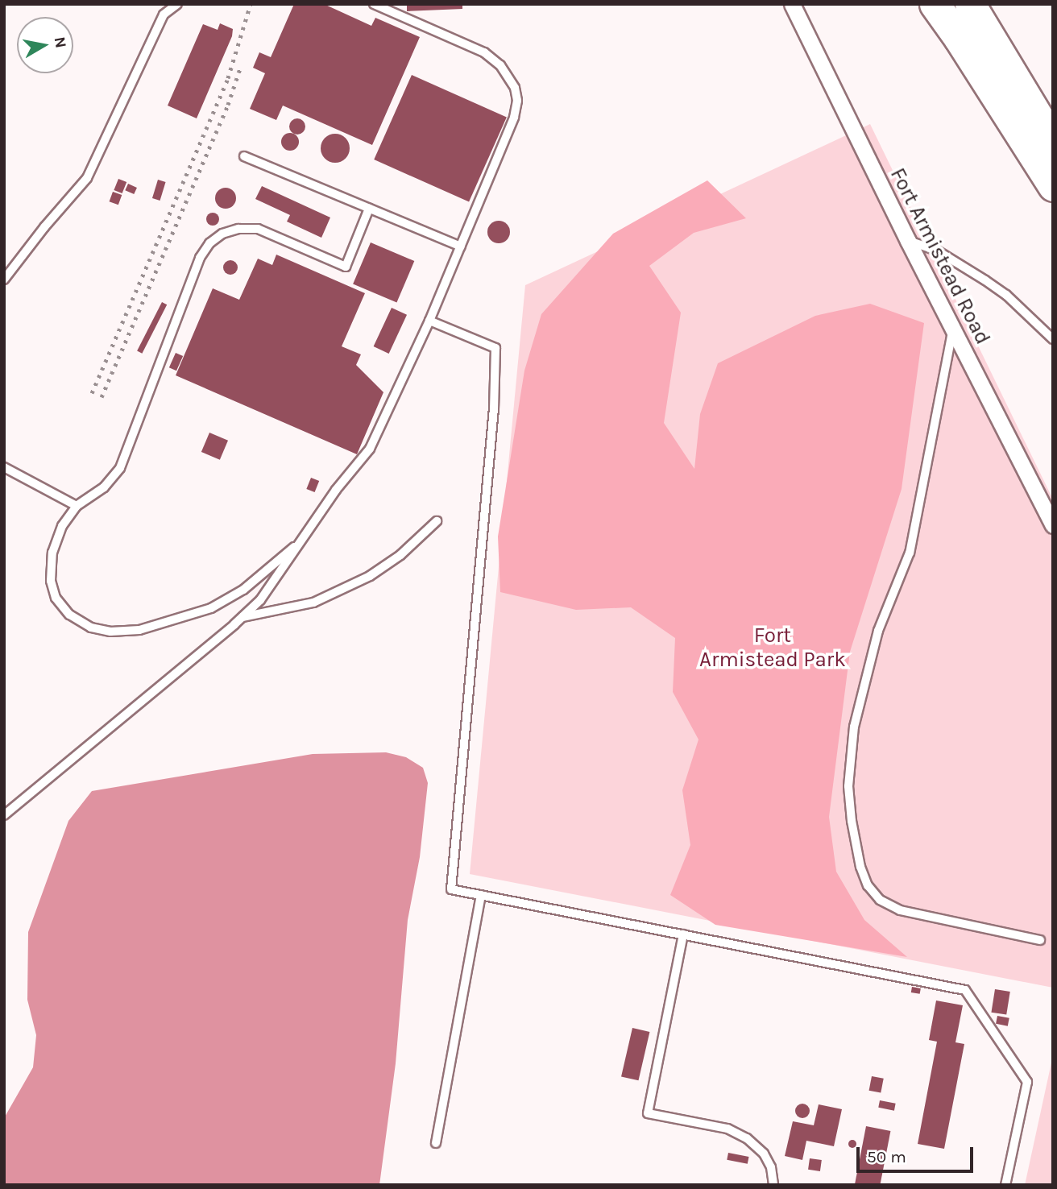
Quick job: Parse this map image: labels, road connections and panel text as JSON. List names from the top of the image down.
{
  "streets": {
    "street": ["Fort Armistead Road"]
  },
  "parks": ["Fort Armistead Park"],
  "scale_bar": "50 m",
  "north": "right"
}
